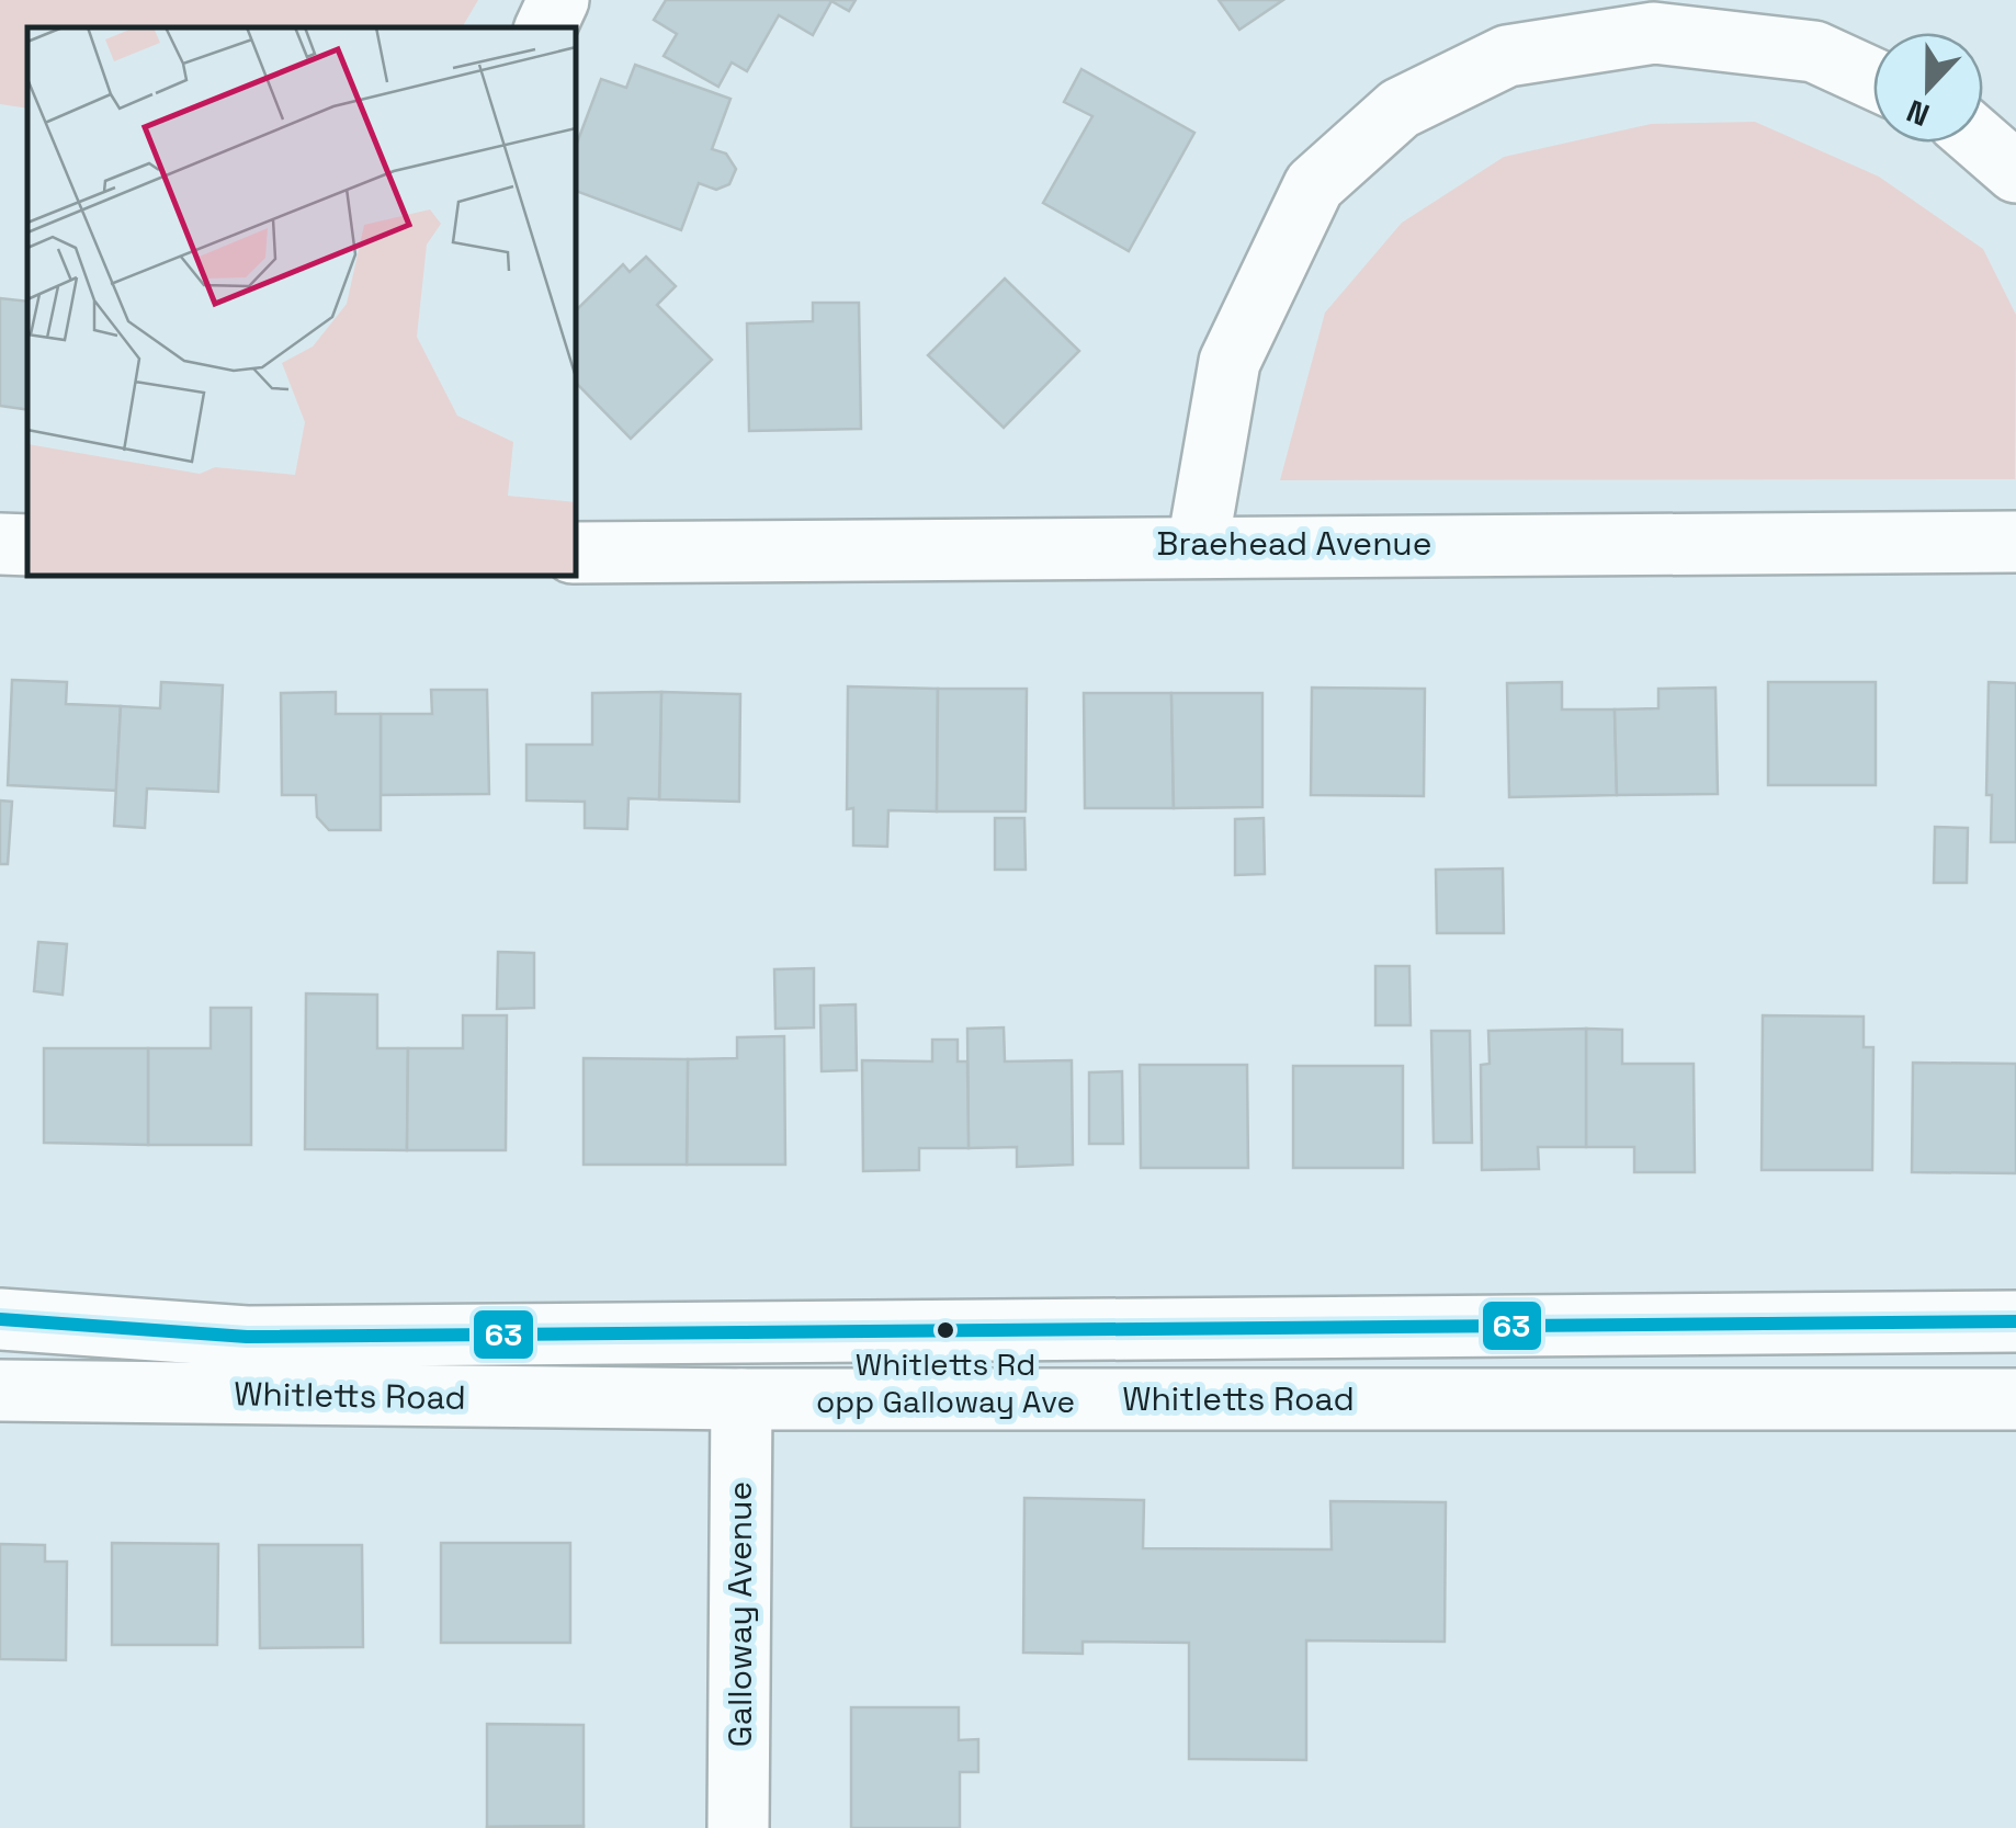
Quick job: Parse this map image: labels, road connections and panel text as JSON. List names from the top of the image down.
{
  "streets": {
    "main road": ["Braehead Avenue", "Whitletts Road", "Galloway Avenue"]
  },
  "crossings": [
    ["Whitletts Road", "Galloway Avenue"]
  ],
  "places": ["Whitletts Rd opp Galloway Ave"],
  "lines": ["transit line 63"],
  "north": "bottom"
}
